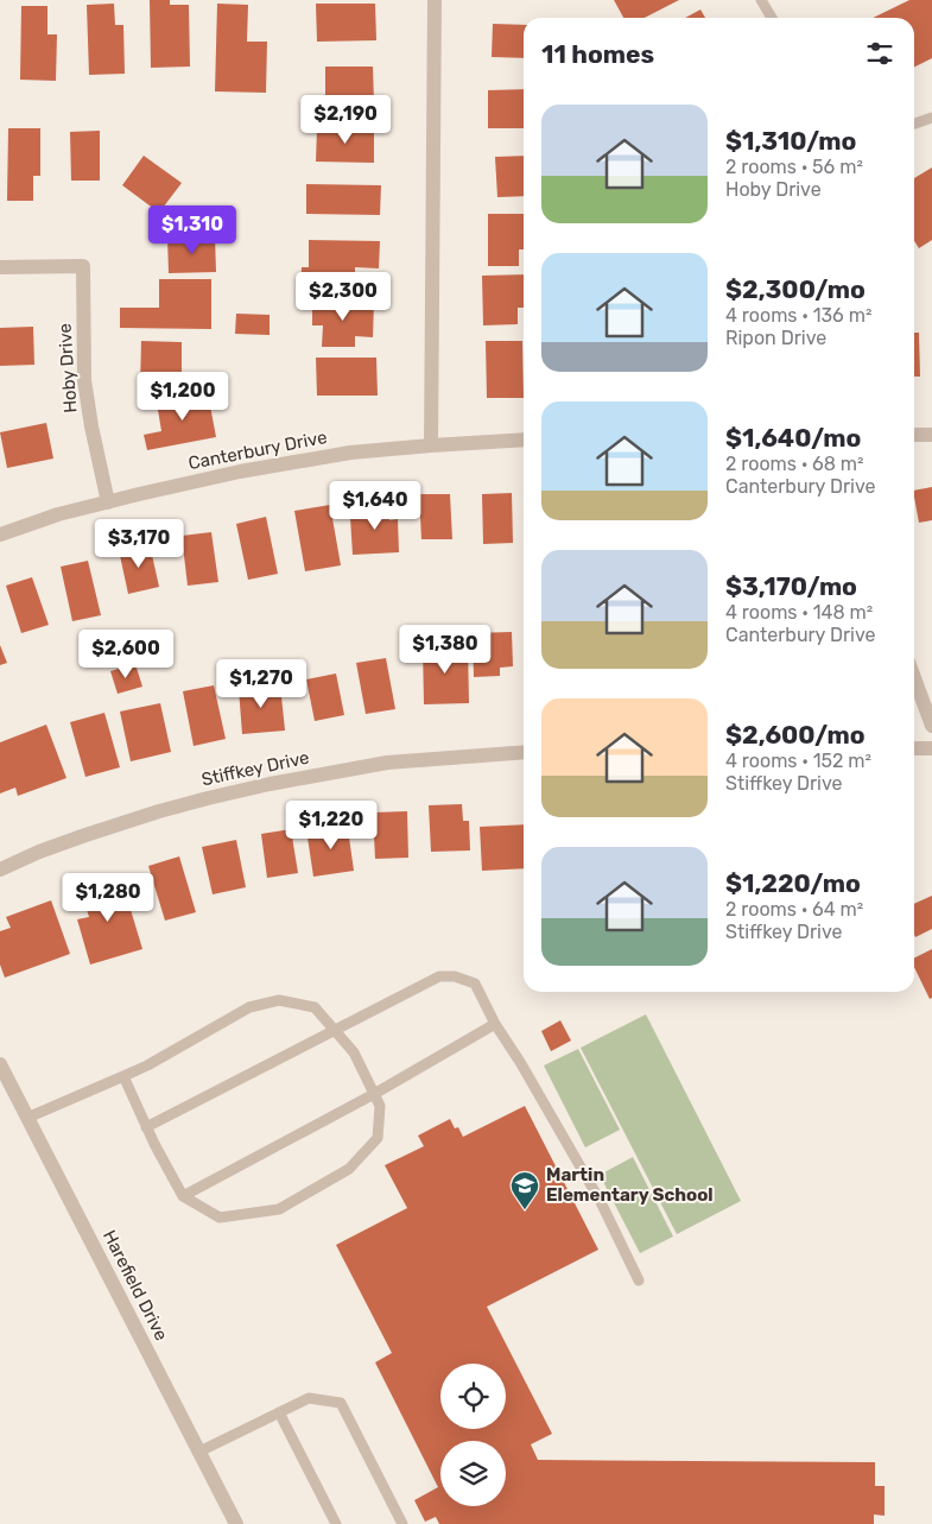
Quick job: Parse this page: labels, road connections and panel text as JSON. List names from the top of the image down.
{
  "streets": {
    "street": [
      "Hoby Drive",
      "Canterbury Drive",
      "Stiffkey Drive",
      "Harefield Drive"
    ]
  },
  "crossings": [
    ["Hoby Drive", "Canterbury Drive"]
  ],
  "places": {
    "school or university": ["Martin Elementary School"]
  },
  "page": {
    "heading": "11 homes",
    "list": [
      {
        "name": "$1,310/mo",
        "note": "2 rooms · 56 m² · Hoby Drive"
      },
      {
        "name": "$2,300/mo",
        "note": "4 rooms · 136 m² · Ripon Drive"
      },
      {
        "name": "$1,640/mo",
        "note": "2 rooms · 68 m² · Canterbury Drive"
      },
      {
        "name": "$3,170/mo",
        "note": "4 rooms · 148 m² · Canterbury Drive"
      },
      {
        "name": "$2,600/mo",
        "note": "4 rooms · 152 m² · Stiffkey Drive"
      },
      {
        "name": "$1,220/mo",
        "note": "2 rooms · 64 m² · Stiffkey Drive"
      }
    ],
    "price": [
      "$2,190",
      "$1,310",
      "$2,300",
      "$1,200",
      "$1,640",
      "$3,170",
      "$1,380",
      "$2,600",
      "$1,270",
      "$1,220",
      "$1,280"
    ]
  }
}
